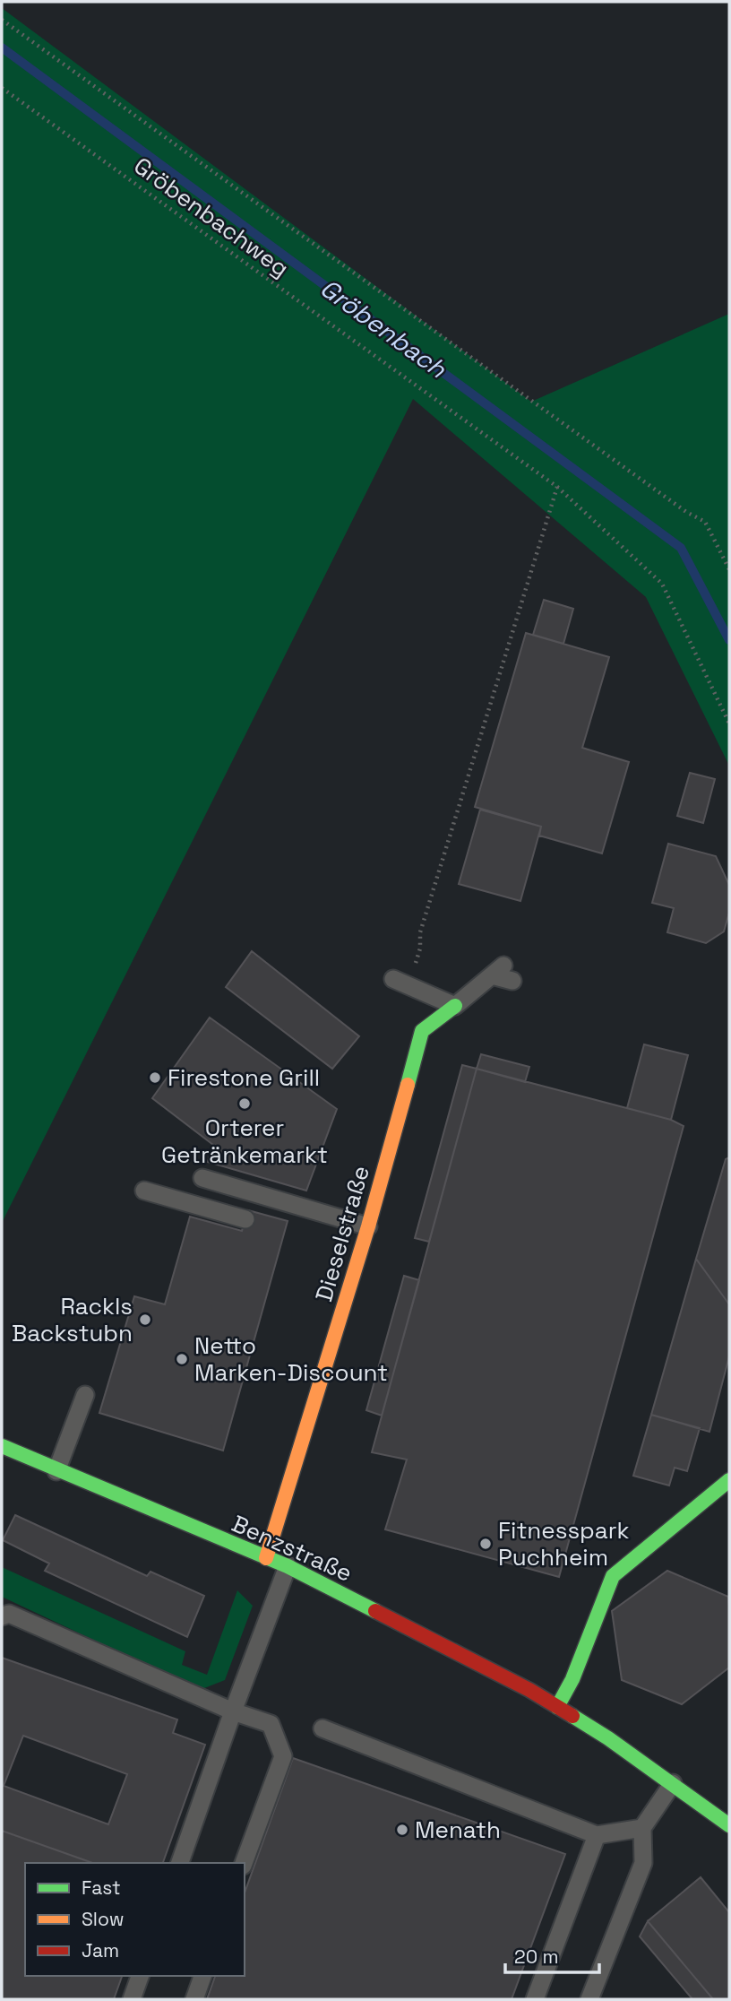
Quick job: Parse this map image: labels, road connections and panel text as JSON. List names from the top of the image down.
{
  "streets": {
    "street": ["Dieselstraße", "Benzstraße"],
    "path": ["Gröbenbachweg"]
  },
  "crossings": [
    ["Dieselstraße", "Benzstraße"]
  ],
  "water": ["Gröbenbach"],
  "places": [
    "Firestone Grill",
    "Orterer Getränkemarkt",
    "Rackls Backstubn",
    "Netto Marken-Discount",
    "Fitnesspark Puchheim",
    "Menath"
  ],
  "legend": ["Fast", "Slow", "Jam"],
  "scale_bar": "20 m"
}
